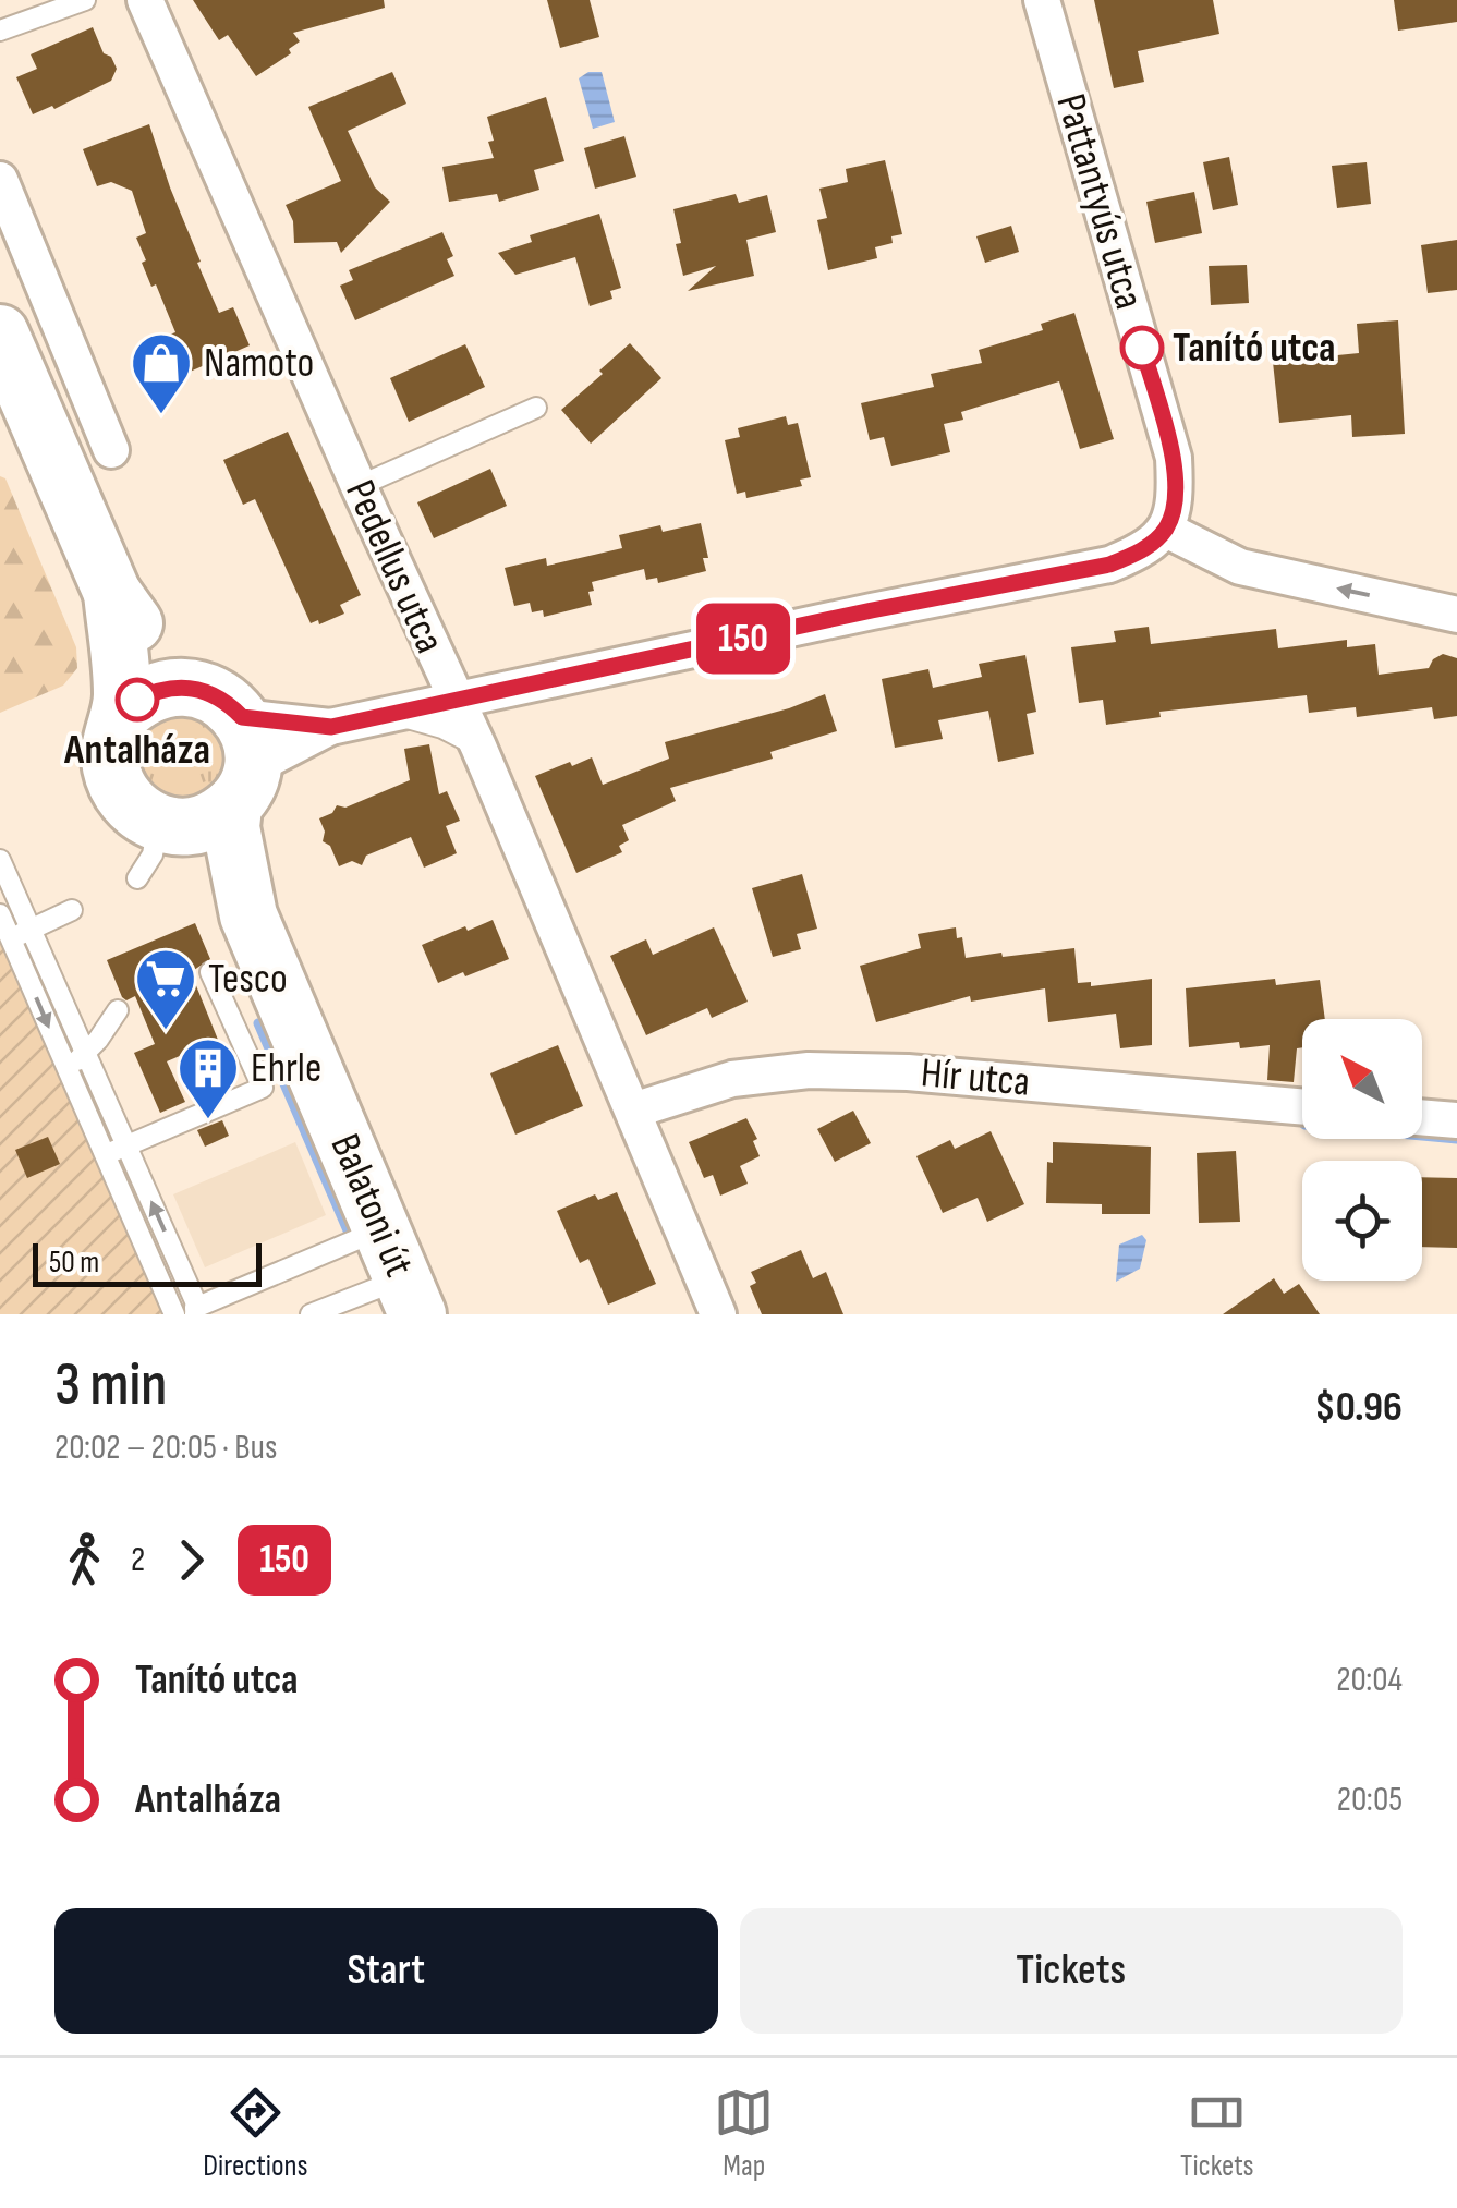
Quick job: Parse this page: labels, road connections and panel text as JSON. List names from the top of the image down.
{
  "streets": {
    "main road": ["Balatoni út"],
    "street": ["Pattantyús utca", "Pedellus utca", "Hír utca"]
  },
  "crossings": [
    ["Pedellus utca", "Hír utca"]
  ],
  "places": {
    "other": ["Tanító utca", "Antalháza"],
    "shop": ["Namoto"],
    "supermarket": ["Tesco"],
    "building": ["Ehrle"]
  },
  "lines": ["bus line 150"],
  "scale_bar": "50 m",
  "north": "top left",
  "page": {
    "on_map": "150",
    "scale": "50 m",
    "heading": ["3 min", "20:02 – 20:05 · Bus", "$0.96"],
    "legs": ["2", "150"],
    "list": [
      {
        "name": "Tanító utca",
        "value": "20:04"
      },
      {
        "name": "Antalháza",
        "value": "20:05"
      }
    ],
    "buttons": ["Start", "Tickets"],
    "tabs": ["Directions", "Map", "Tickets"]
  }
}
